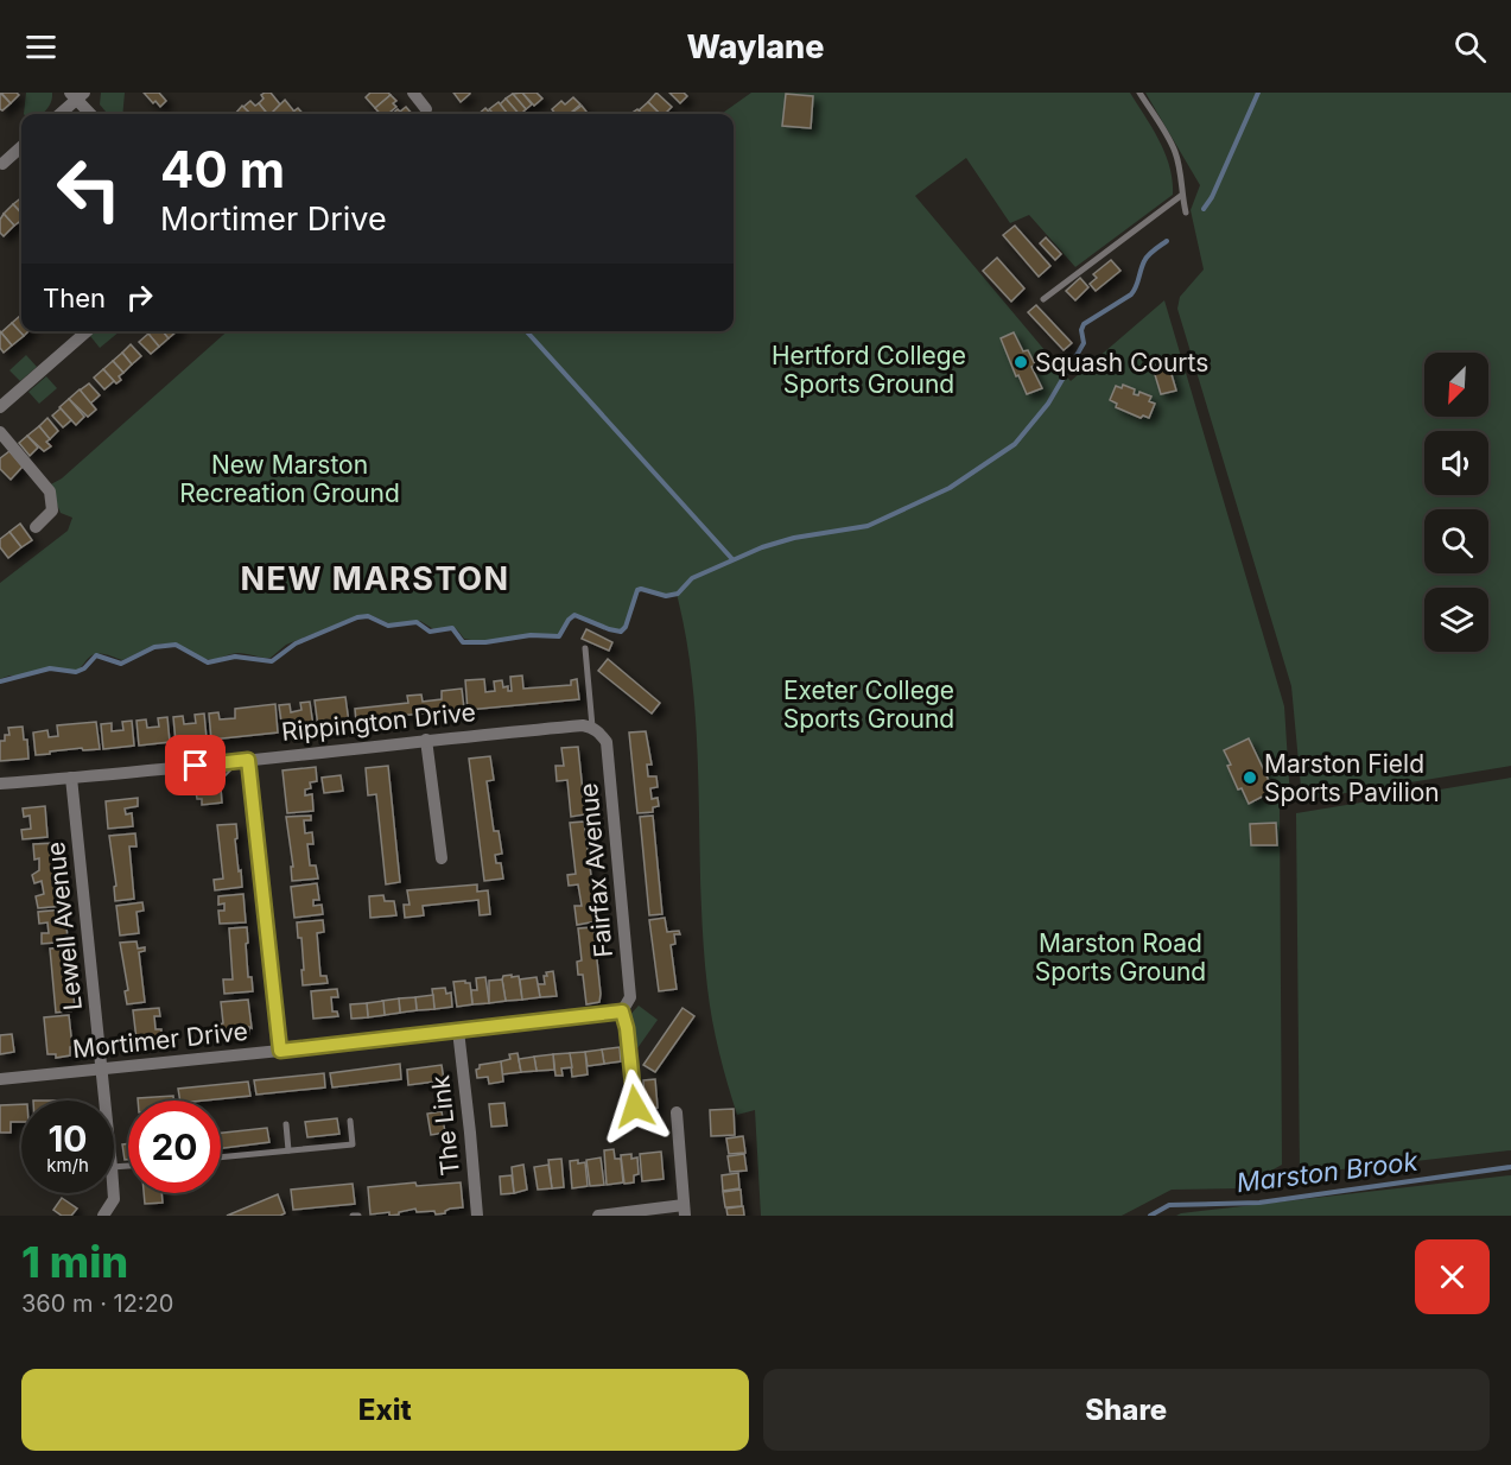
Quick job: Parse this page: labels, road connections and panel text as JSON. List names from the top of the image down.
{
  "streets": {
    "street": [
      "Rippington Drive",
      "Fairfax Avenue",
      "Lewell Avenue",
      "Mortimer Drive",
      "The Link"
    ]
  },
  "crossings": [
    ["Rippington Drive", "Fairfax Avenue"],
    ["Rippington Drive", "Lewell Avenue"],
    ["Fairfax Avenue", "Mortimer Drive"],
    ["Lewell Avenue", "Mortimer Drive"],
    ["Mortimer Drive", "The Link"]
  ],
  "districts": ["NEW MARSTON"],
  "water": ["Marston Brook"],
  "parks": [
    "Hertford College Sports Ground",
    "New Marston Recreation Ground",
    "Exeter College Sports Ground",
    "Marston Road Sports Ground"
  ],
  "places": ["Squash Courts", "Marston Field Sports Pavilion"],
  "north": "bottom left",
  "page": {
    "header": "Waylane",
    "turn": ["40 m", "Mortimer Drive"],
    "then": "Then",
    "speed": "10 km/h",
    "limit": "20",
    "heading": ["1 min", "360 m · 12:20"],
    "buttons": ["Exit", "Share"]
  }
}
